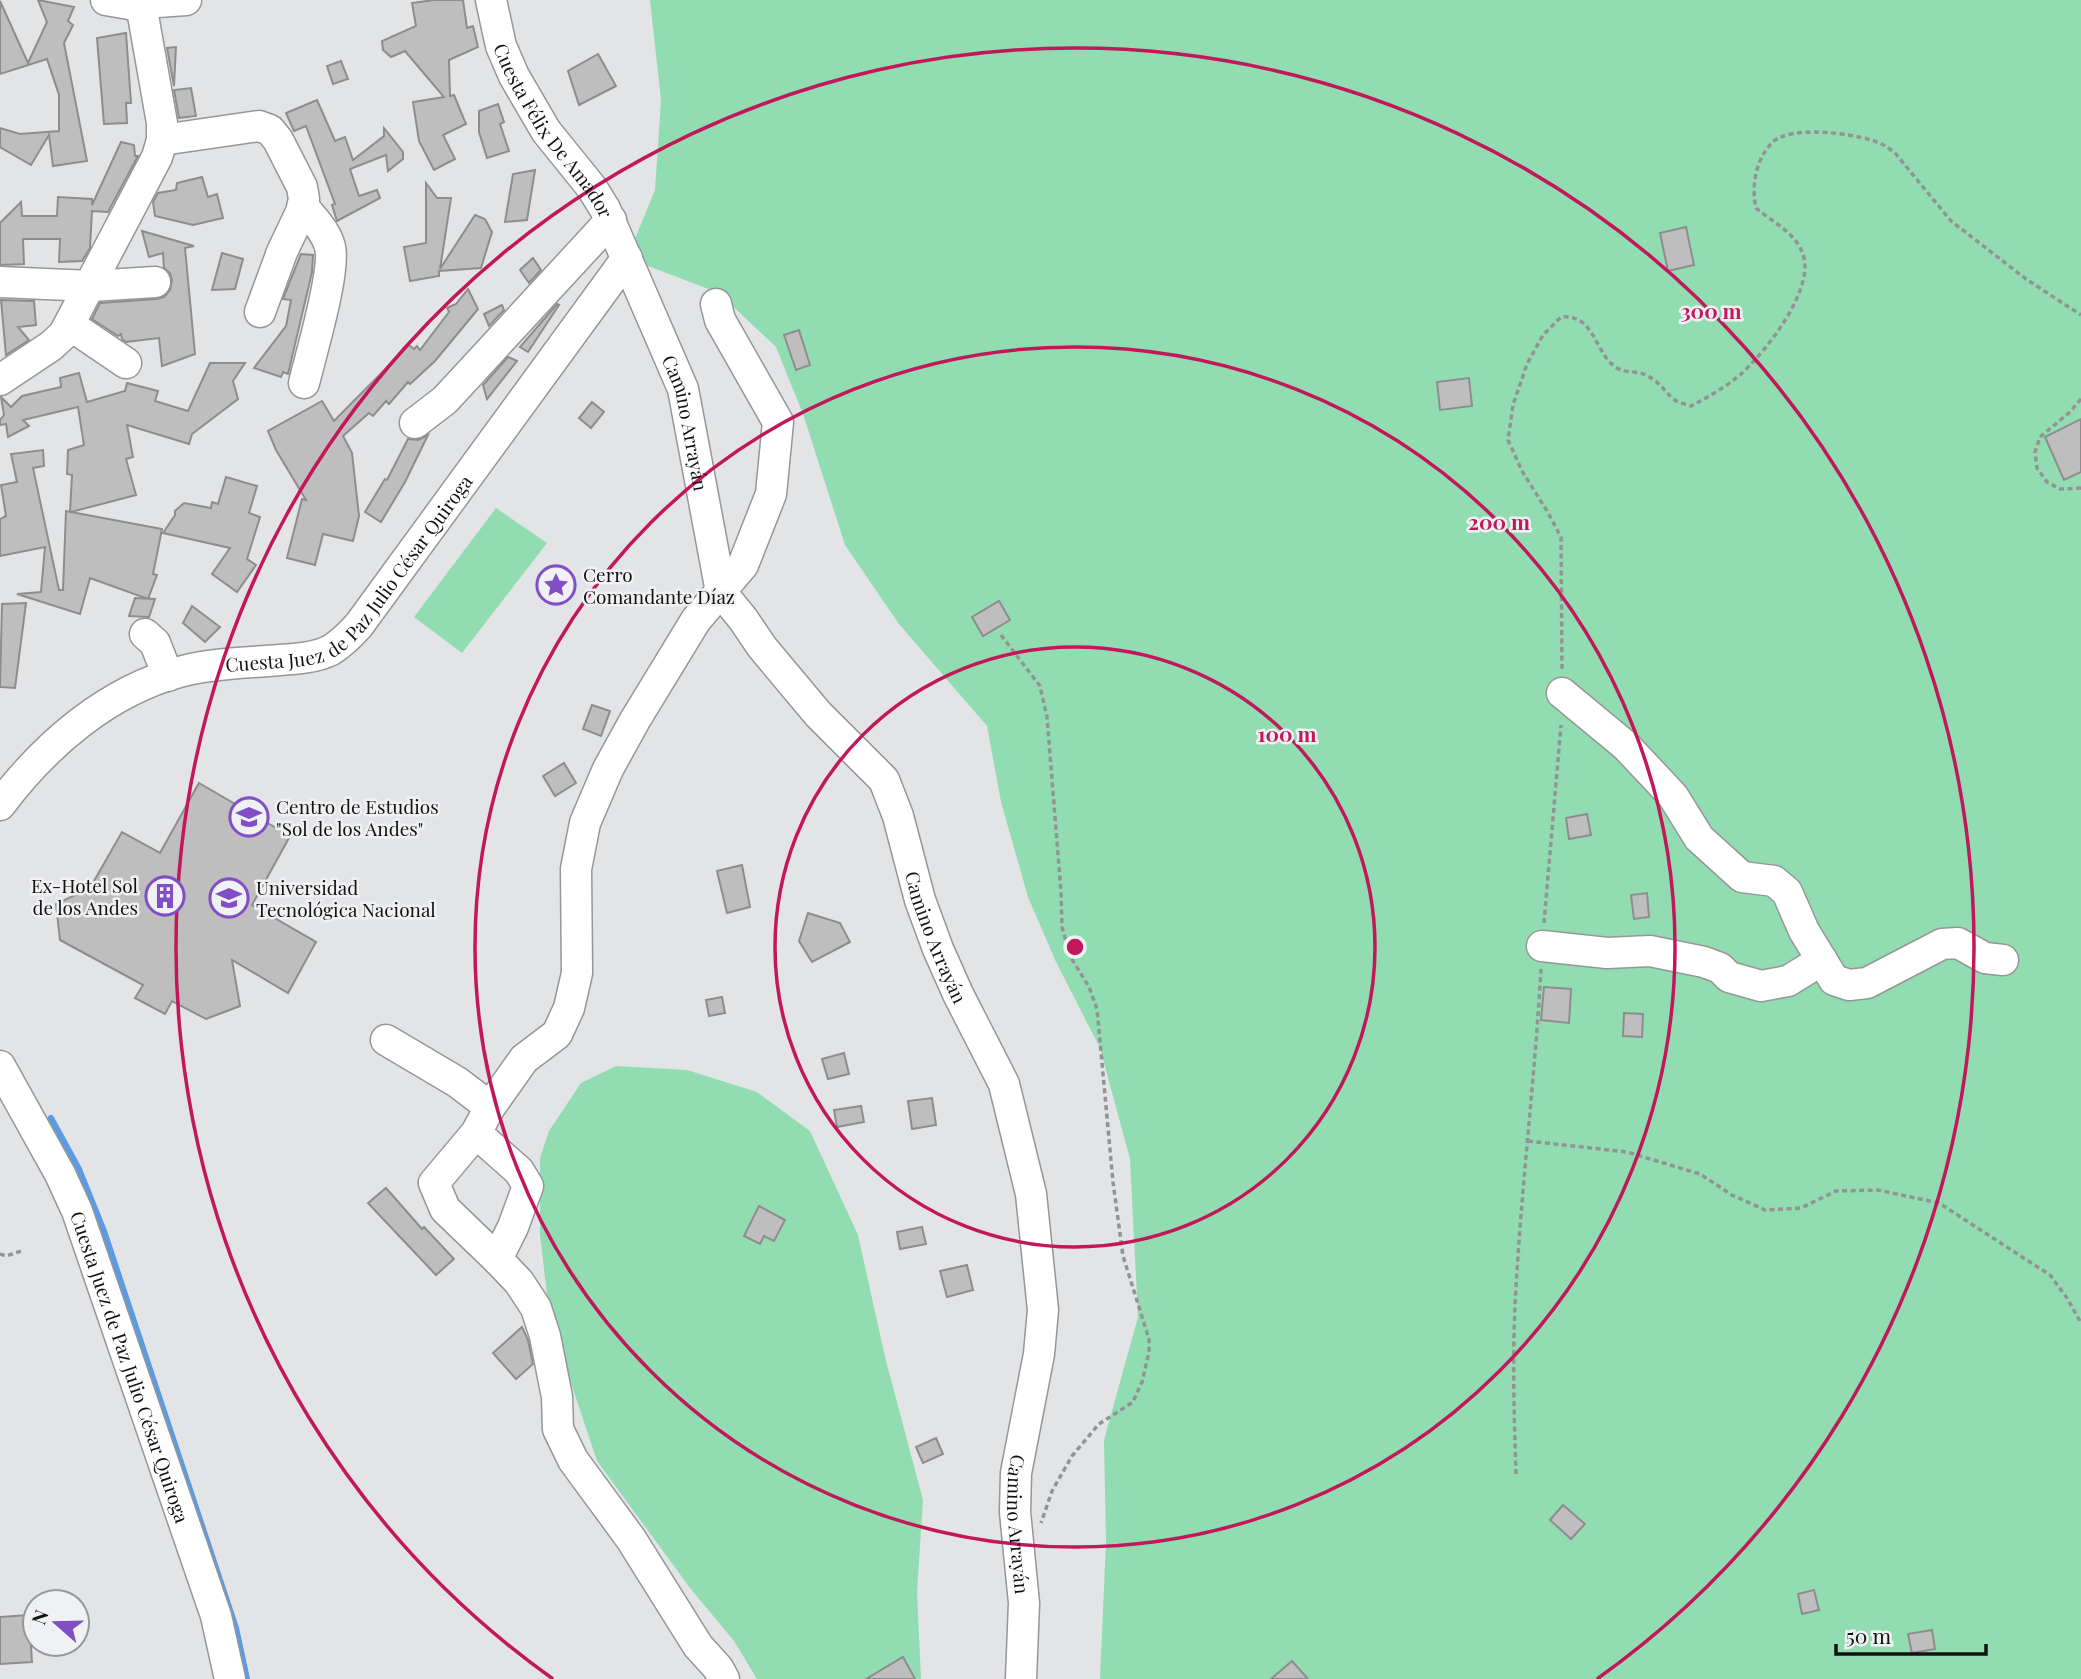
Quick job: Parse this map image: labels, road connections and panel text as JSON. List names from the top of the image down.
{
  "streets": {
    "street": ["Cuesta Félix De Amador", "Camino Arrayán", "Cuesta Juez de Paz Julio César Quiroga"]
  },
  "crossings": [
    ["Cuesta Félix De Amador", "Camino Arrayán"],
    ["Cuesta Félix De Amador", "Cuesta Juez de Paz Julio César Quiroga"],
    ["Camino Arrayán", "Cuesta Juez de Paz Julio César Quiroga"]
  ],
  "places": {
    "place": ["Cerro Comandante Díaz"],
    "school or university": ["Centro de Estudios \"Sol de los Andes\"", "Universidad Tecnológica Nacional"],
    "building": ["Ex-Hotel Sol de los Andes"]
  },
  "scale_bar": "50 m",
  "north": "left",
  "rings": ["300 m", "200 m", "100 m"]
}
